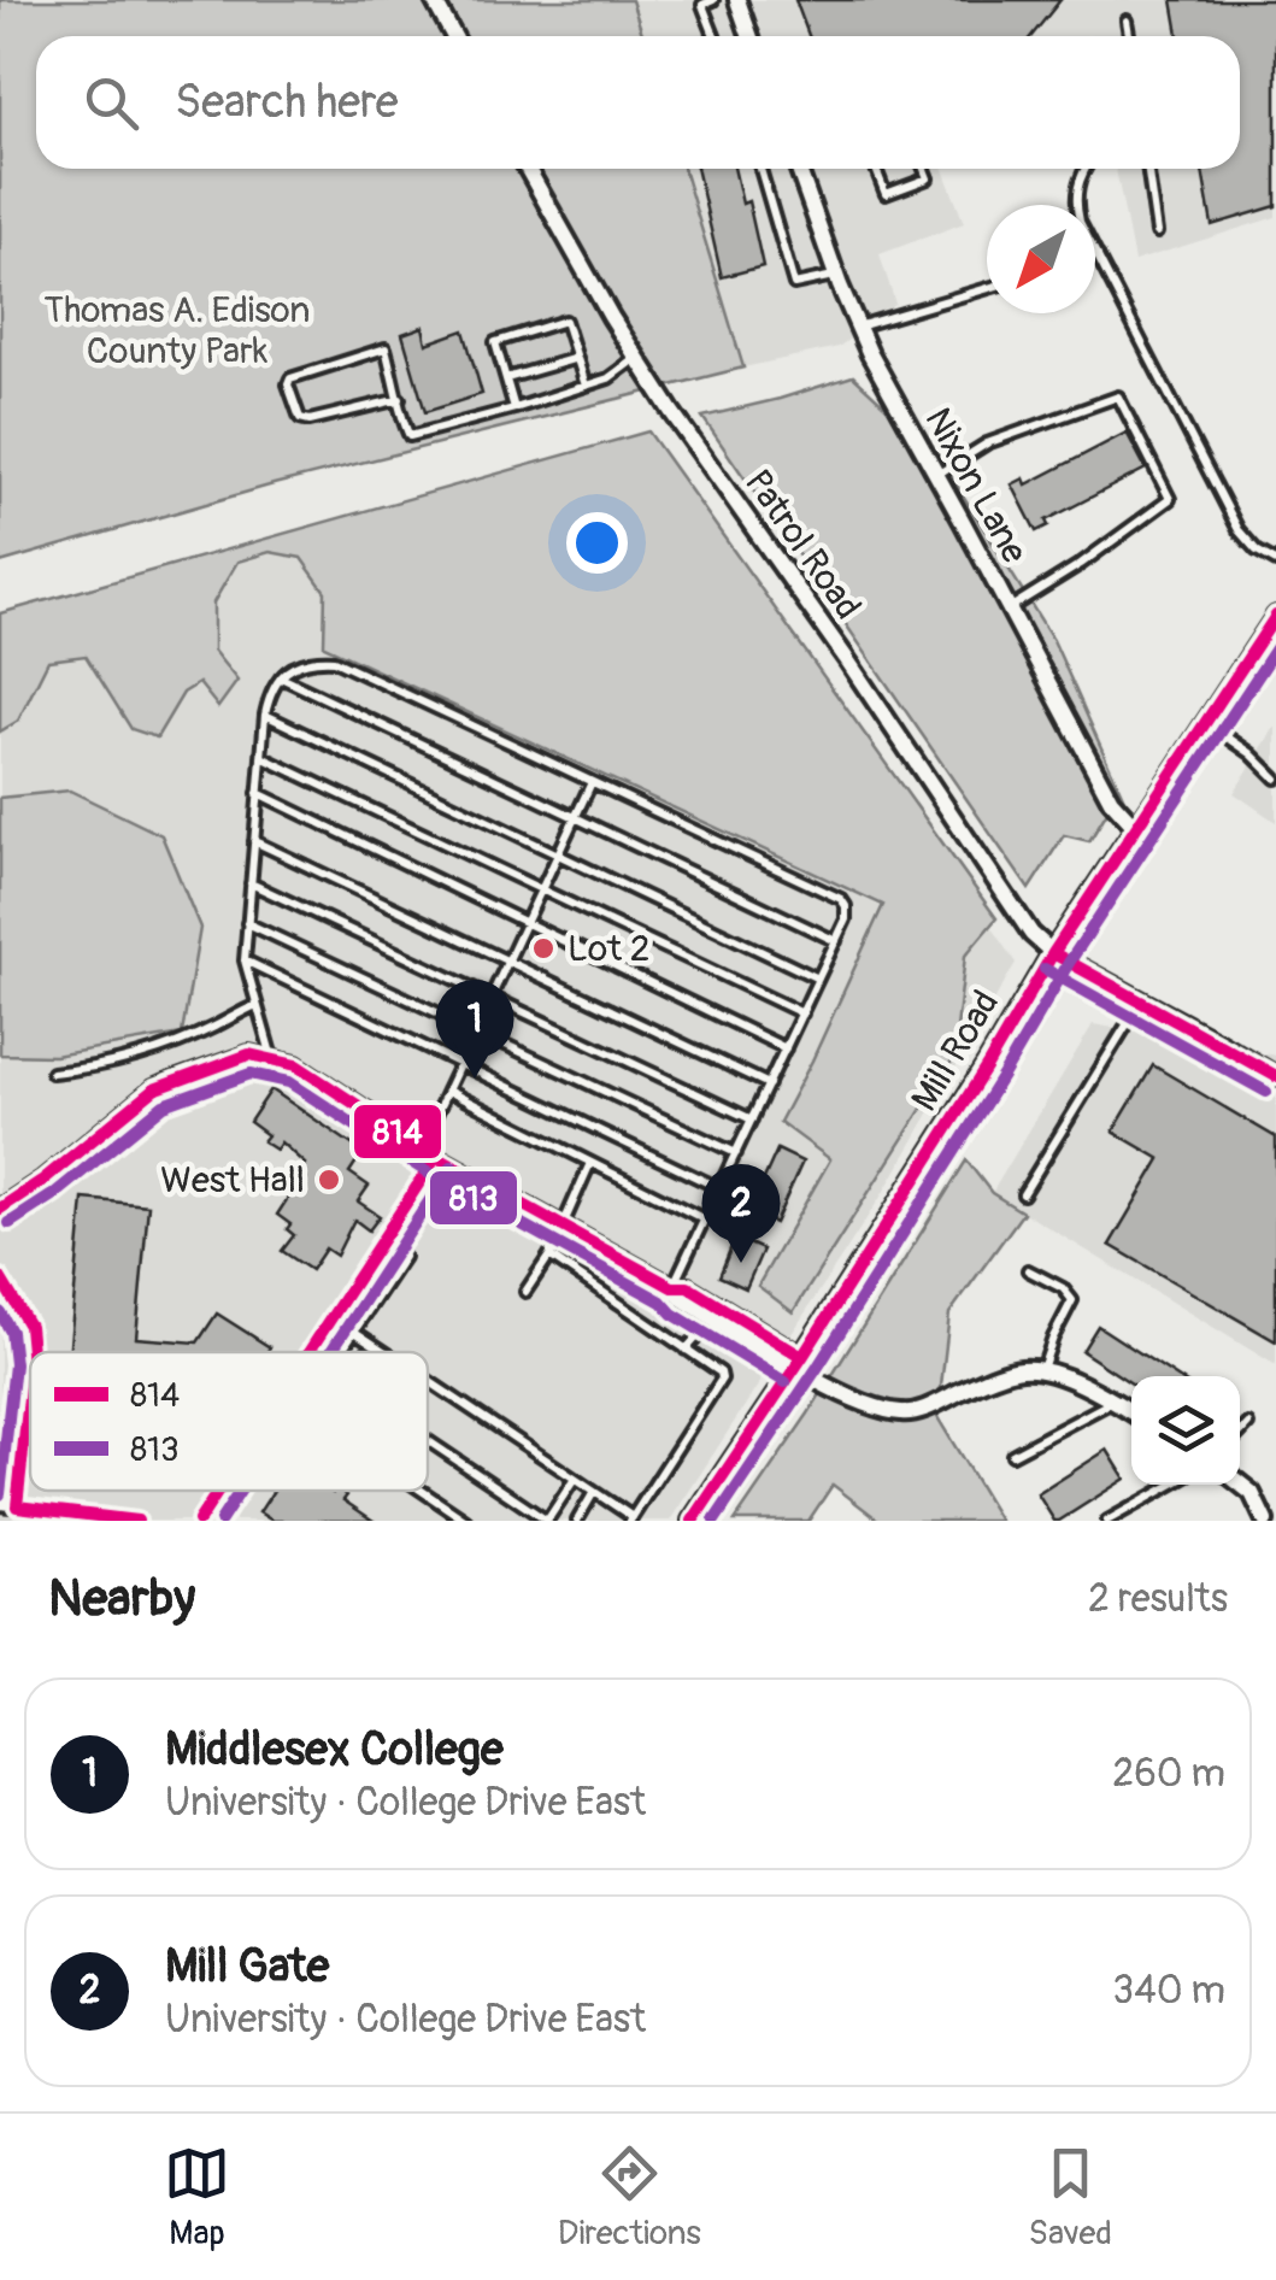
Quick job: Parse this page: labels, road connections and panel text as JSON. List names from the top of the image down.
{
  "streets": {
    "street": ["Nixon Lane", "Patrol Road", "Mill Road"]
  },
  "crossings": [
    ["Nixon Lane", "Mill Road"],
    ["Patrol Road", "Mill Road"]
  ],
  "parks": ["Thomas A. Edison County Park"],
  "places": ["Lot 2", "West Hall"],
  "lines": ["transit line 814", "transit line 813"],
  "legend": ["814", "813"],
  "north": "bottom left",
  "page": {
    "search": "Search here",
    "pins": ["1", "2"],
    "heading": ["Nearby", "2 results"],
    "list": [
      {
        "mark": "1",
        "name": "Middlesex College",
        "note": "University · College Drive East",
        "value": "260 m"
      },
      {
        "mark": "2",
        "name": "Mill Gate",
        "note": "University · College Drive East",
        "value": "340 m"
      }
    ],
    "nav": ["Map", "Directions", "Saved"]
  }
}
